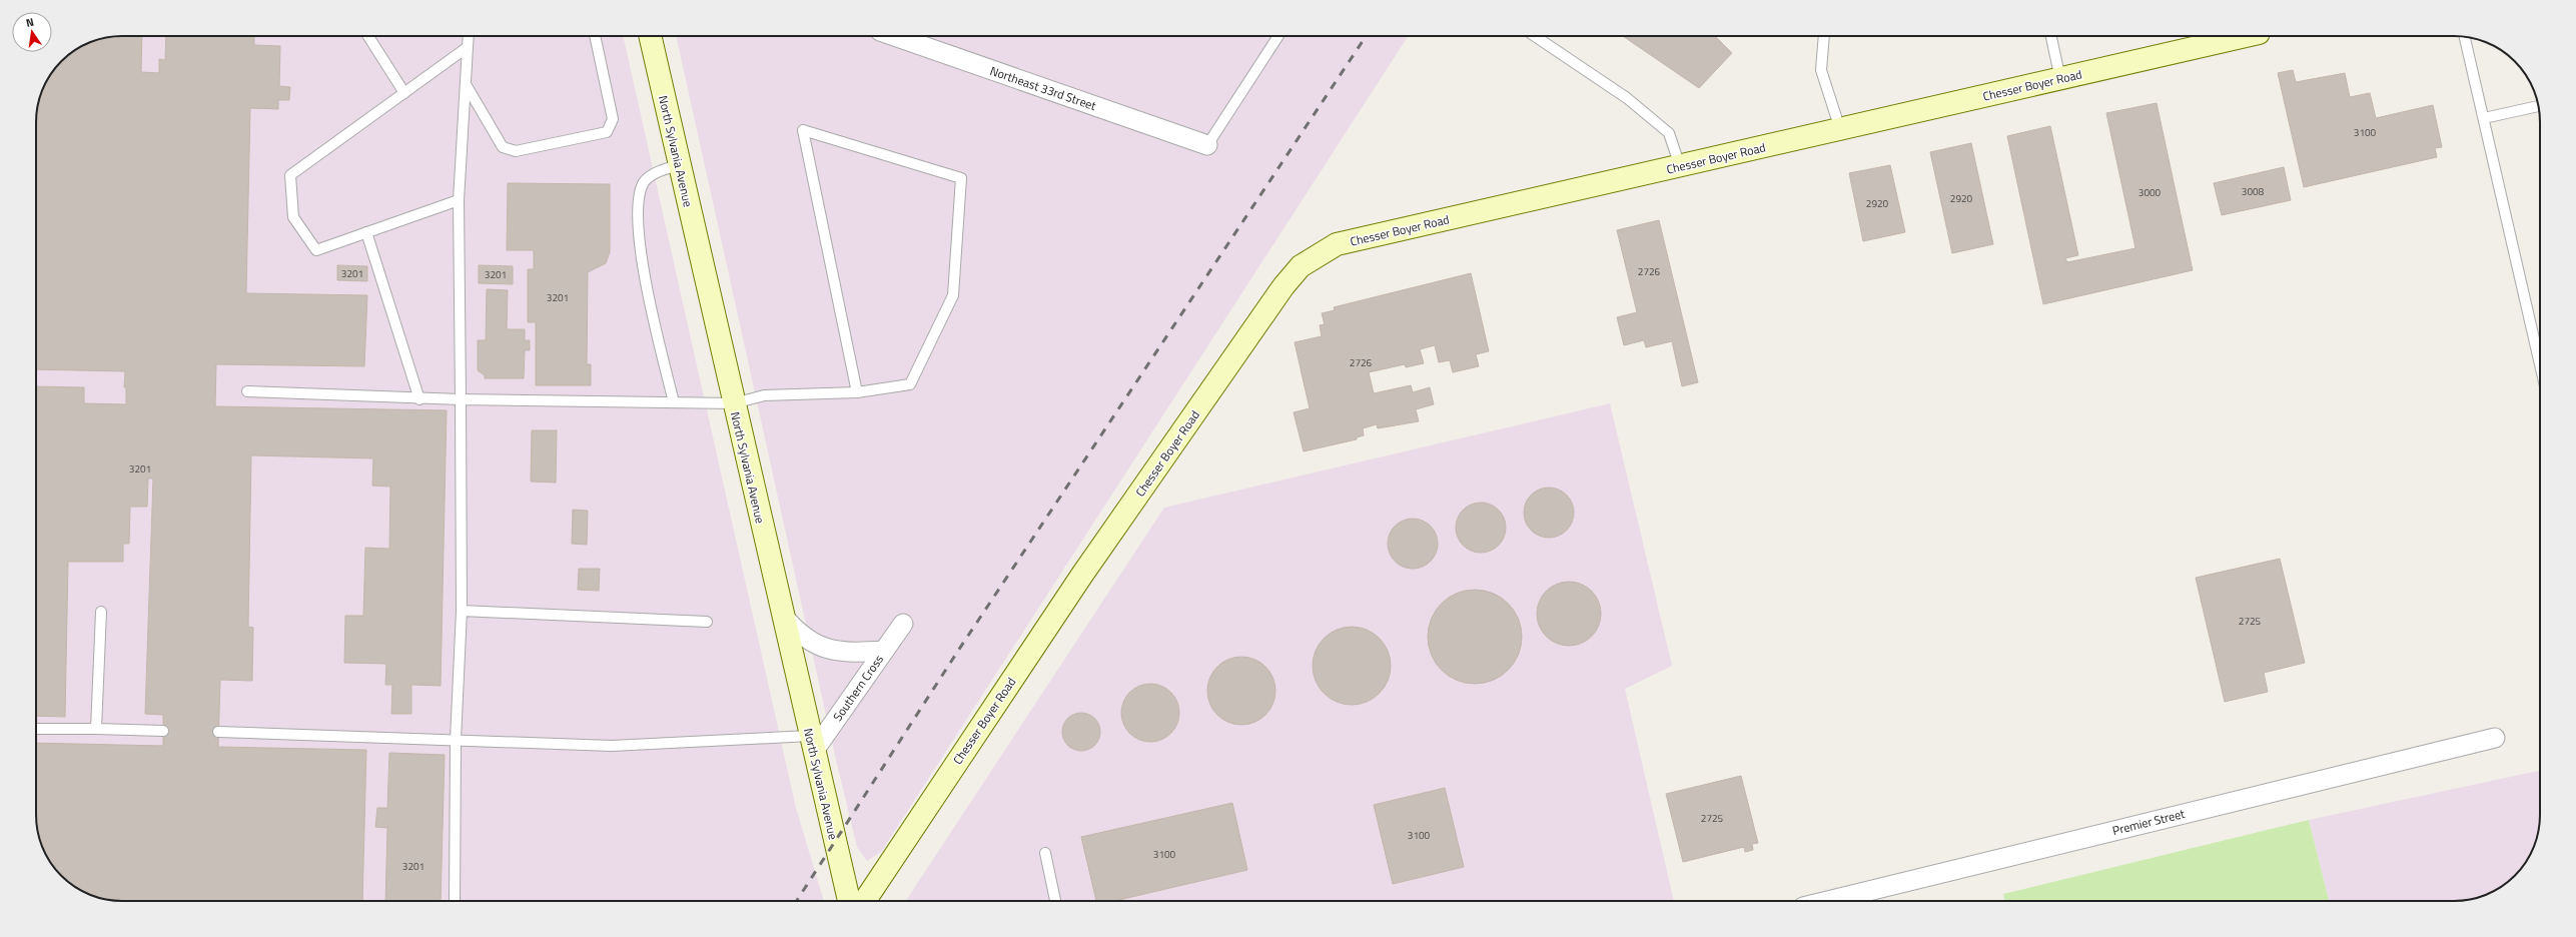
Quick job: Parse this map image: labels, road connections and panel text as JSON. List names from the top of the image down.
{
  "streets": {
    "street": [
      "Chesser Boyer Road",
      "Northeast 33rd Street",
      "North Sylvania Avenue",
      "Southern Cross",
      "Premier Street"
    ]
  },
  "crossings": [
    ["North Sylvania Avenue", "Southern Cross"]
  ],
  "house_numbers": [
    "3100",
    "3008",
    "3000",
    "2920",
    "2920",
    "2726",
    "3201",
    "3201",
    "3201",
    "2726",
    "3201",
    "2725",
    "2725",
    "3100",
    "3100",
    "3201"
  ],
  "north": "top"
}
